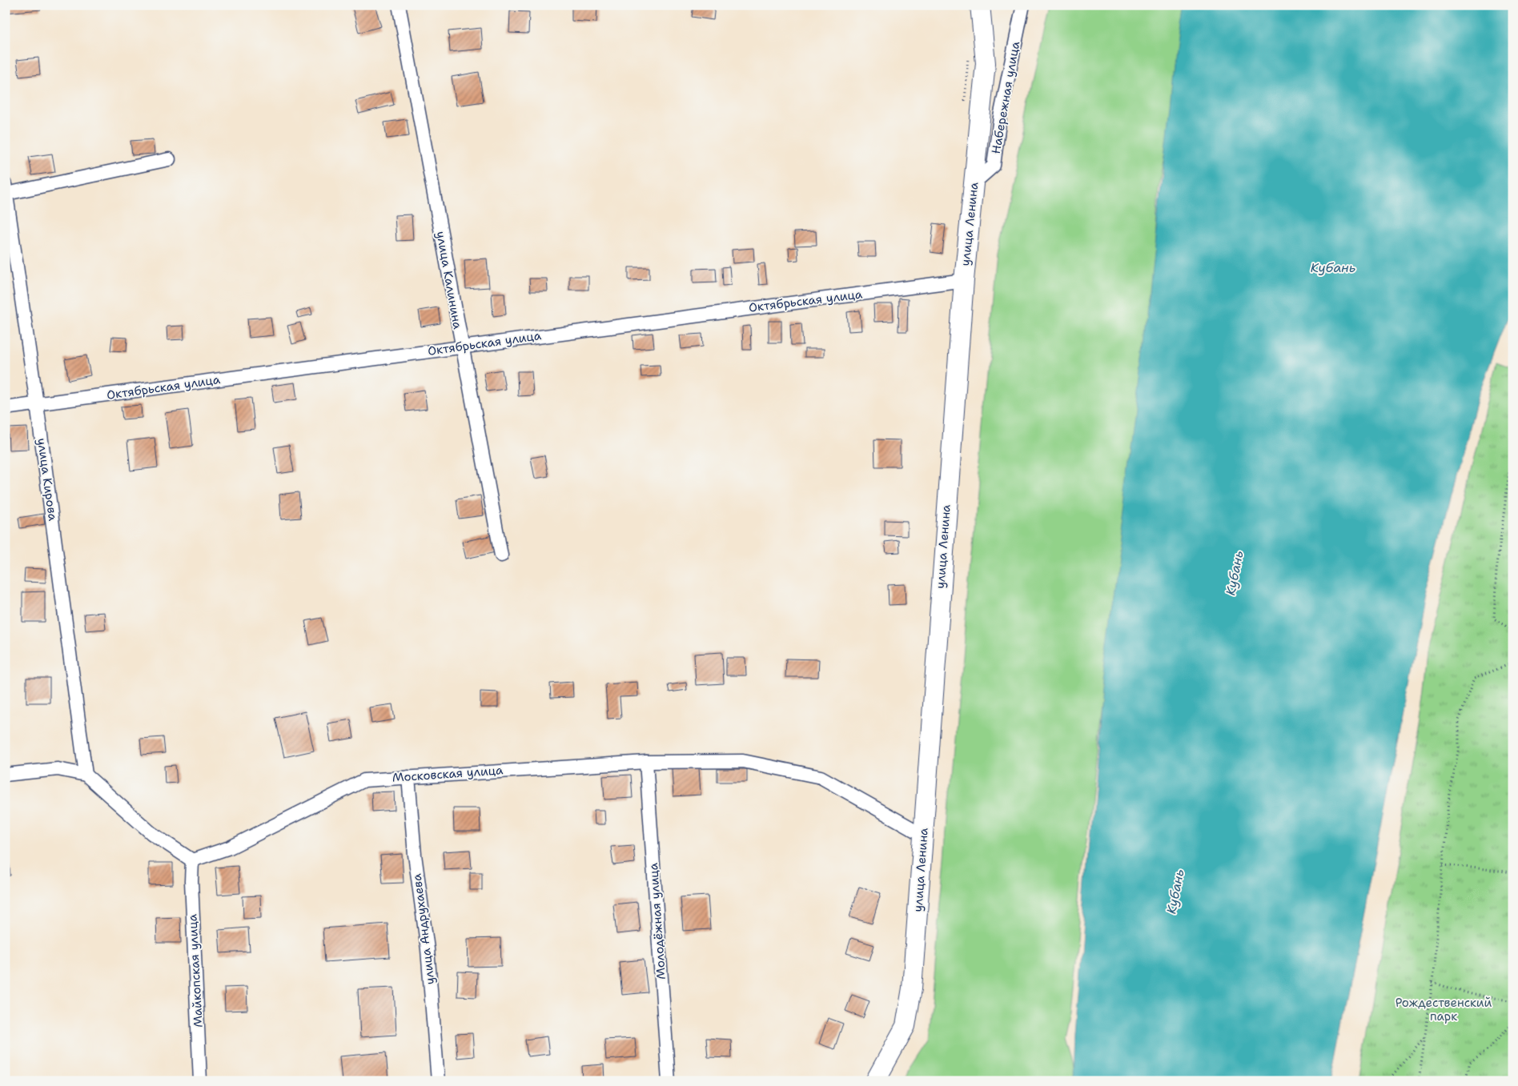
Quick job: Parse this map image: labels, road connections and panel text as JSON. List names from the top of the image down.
{
  "streets": {
    "street": [
      "Набережная улица",
      "улица Ленина",
      "улица Калинина",
      "Октябрьская улица",
      "улица Кирова",
      "Московская улица",
      "Молодёжная улица",
      "улица Андрухаева",
      "Майкопская улица"
    ]
  },
  "crossings": [
    ["Набережная улица", "улица Ленина"],
    ["улица Ленина", "Октябрьская улица"],
    ["улица Ленина", "Московская улица"],
    ["улица Калинина", "Октябрьская улица"],
    ["Октябрьская улица", "улица Кирова"],
    ["Московская улица", "Молодёжная улица"],
    ["Московская улица", "улица Андрухаева"],
    ["Московская улица", "Майкопская улица"]
  ],
  "water": ["Кубань"],
  "parks": ["Рождественский парк"]
}
